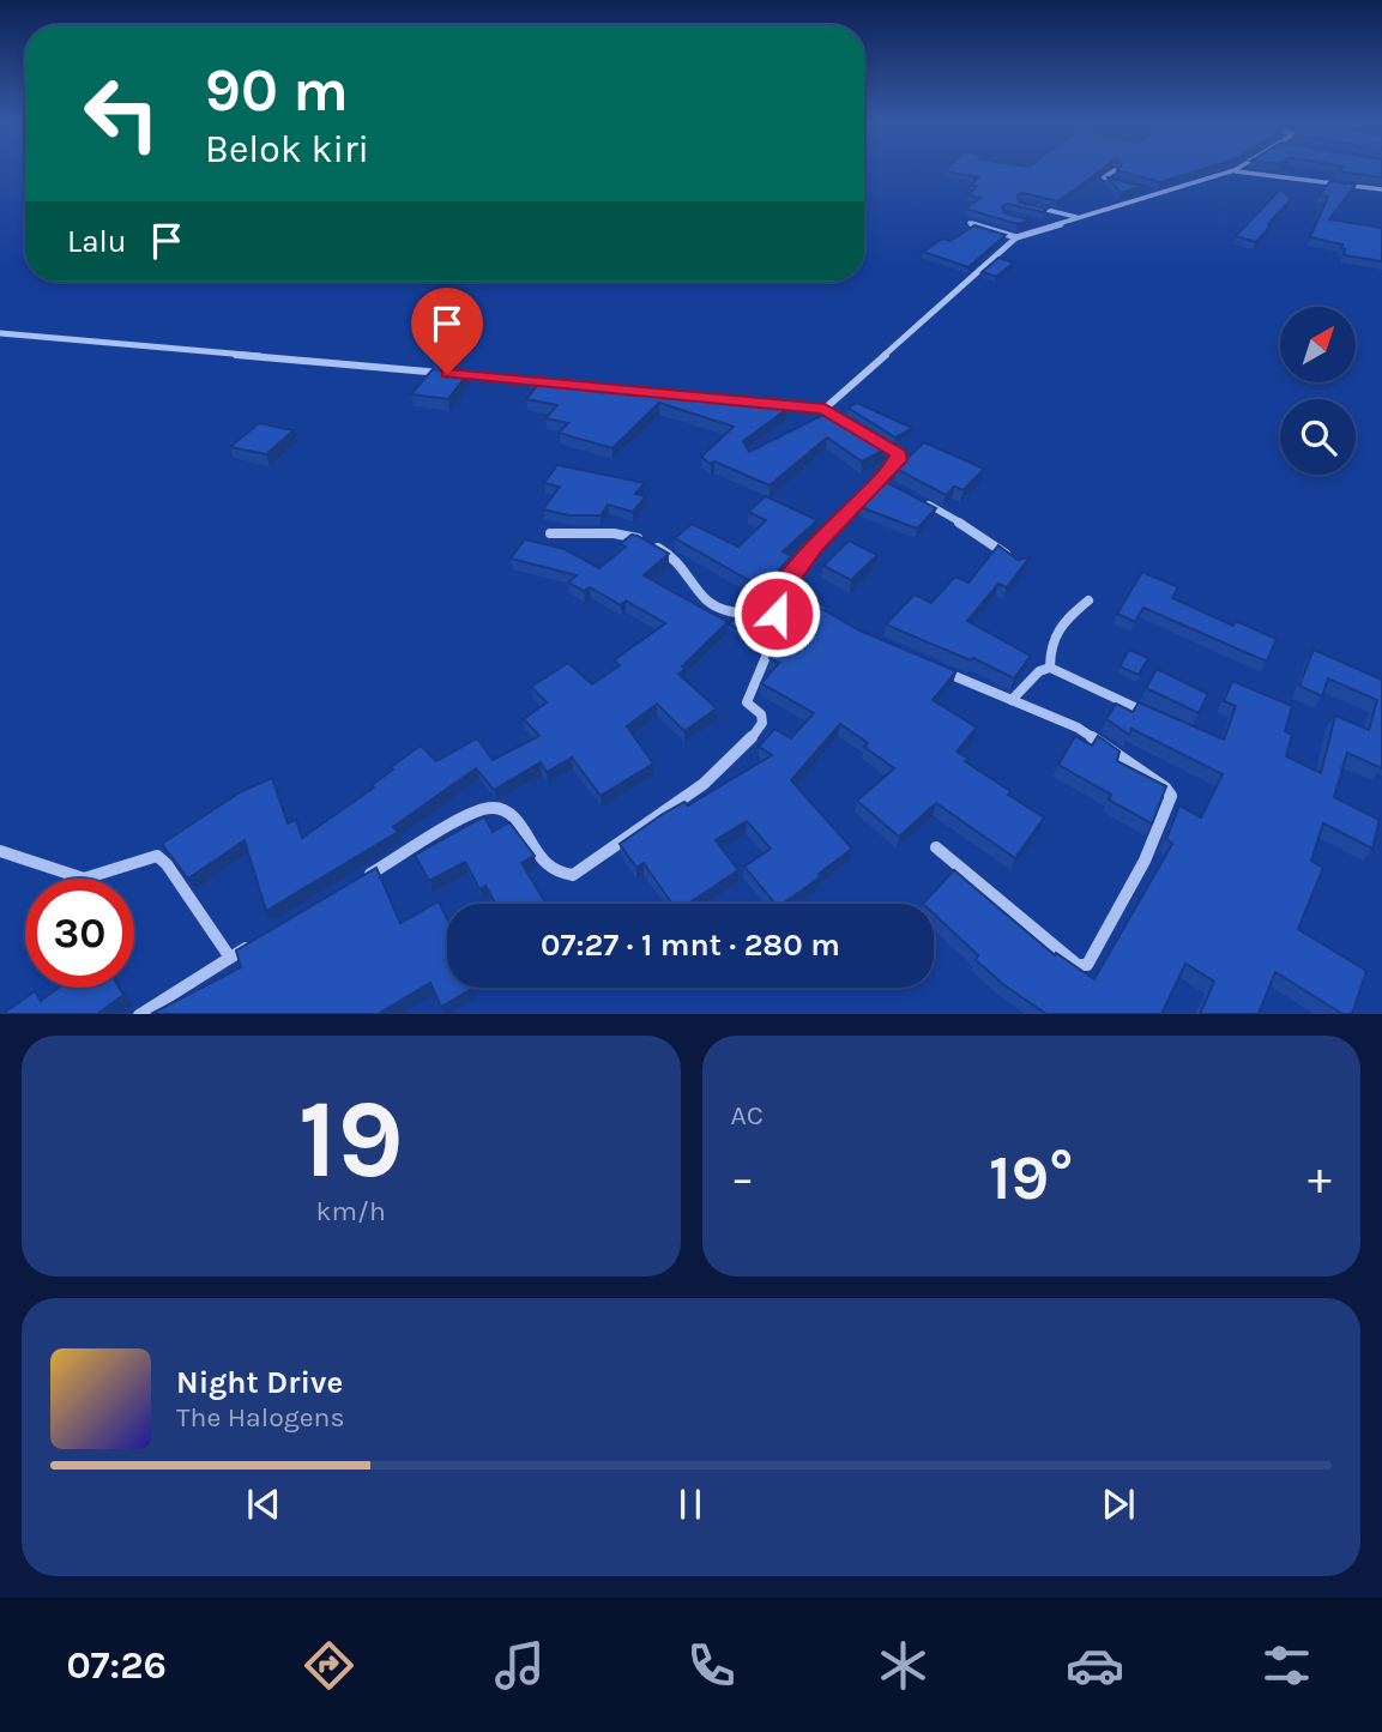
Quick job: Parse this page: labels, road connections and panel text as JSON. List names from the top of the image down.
{
  "north": "top right",
  "page": {
    "turn": ["90 m", "Belok kiri"],
    "then": "Lalu",
    "limit": "30",
    "trip": "07:27 · 1 mnt · 280 m",
    "tile": [
      ["19", "km/h"],
      "AC"
    ],
    "heat": ["−", "19°", "+"],
    "song": ["Night Drive", "The Halogens"],
    "tabs": "07:26"
  }
}
